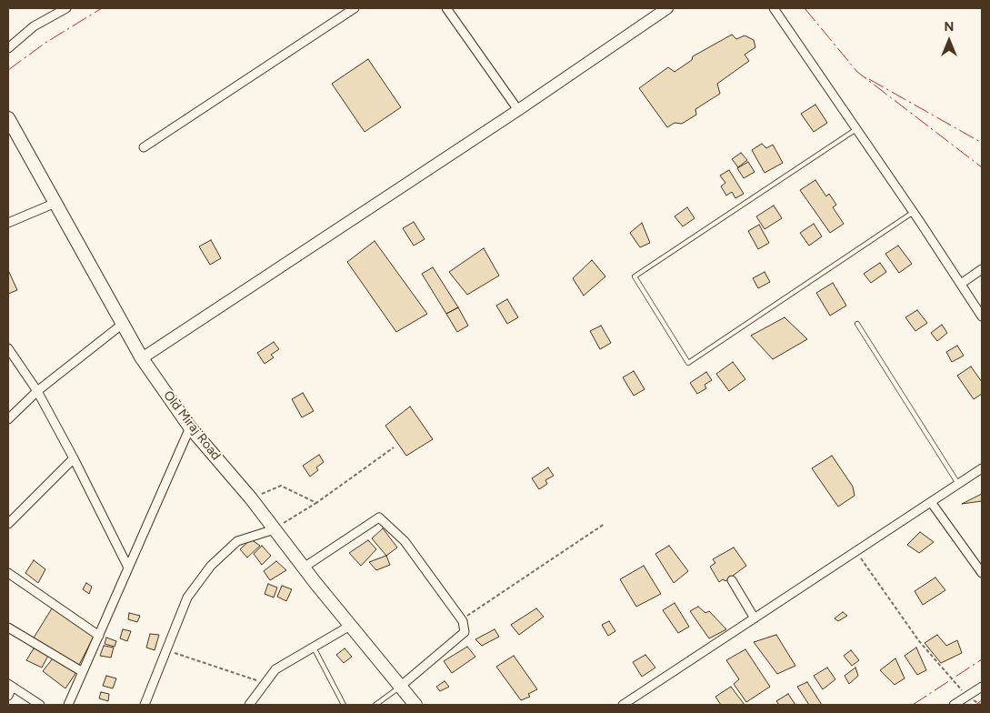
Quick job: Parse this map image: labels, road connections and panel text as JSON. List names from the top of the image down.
{
  "streets": {
    "main road": ["Old Miraj Road"]
  },
  "north": "top"
}
